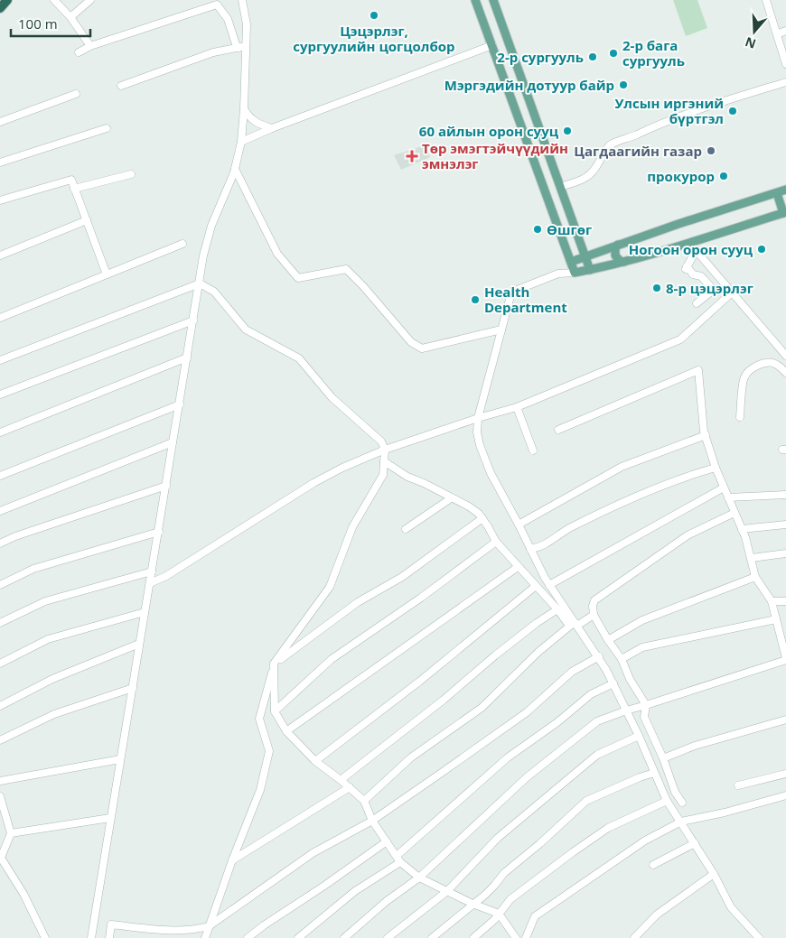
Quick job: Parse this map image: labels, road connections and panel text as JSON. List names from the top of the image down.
{
  "places": {
    "other": [
      "Цэцэрлэг, сургуулийн цогцолбор",
      "2-р бага сургууль",
      "2-р сургууль",
      "Мэргэдийн дотуур байр",
      "Улсын иргэний бүртгэл",
      "60 айлын орон сууц",
      "Цагдаагийн газар",
      "прокурор",
      "Өшгөг",
      "Ногоон орон сууц",
      "8-р цэцэрлэг",
      "Health Department"
    ],
    "health": ["Төр эмэгтэйчүүдийн эмнэлэг"]
  },
  "scale_bar": "100 m",
  "north": "bottom"
}
